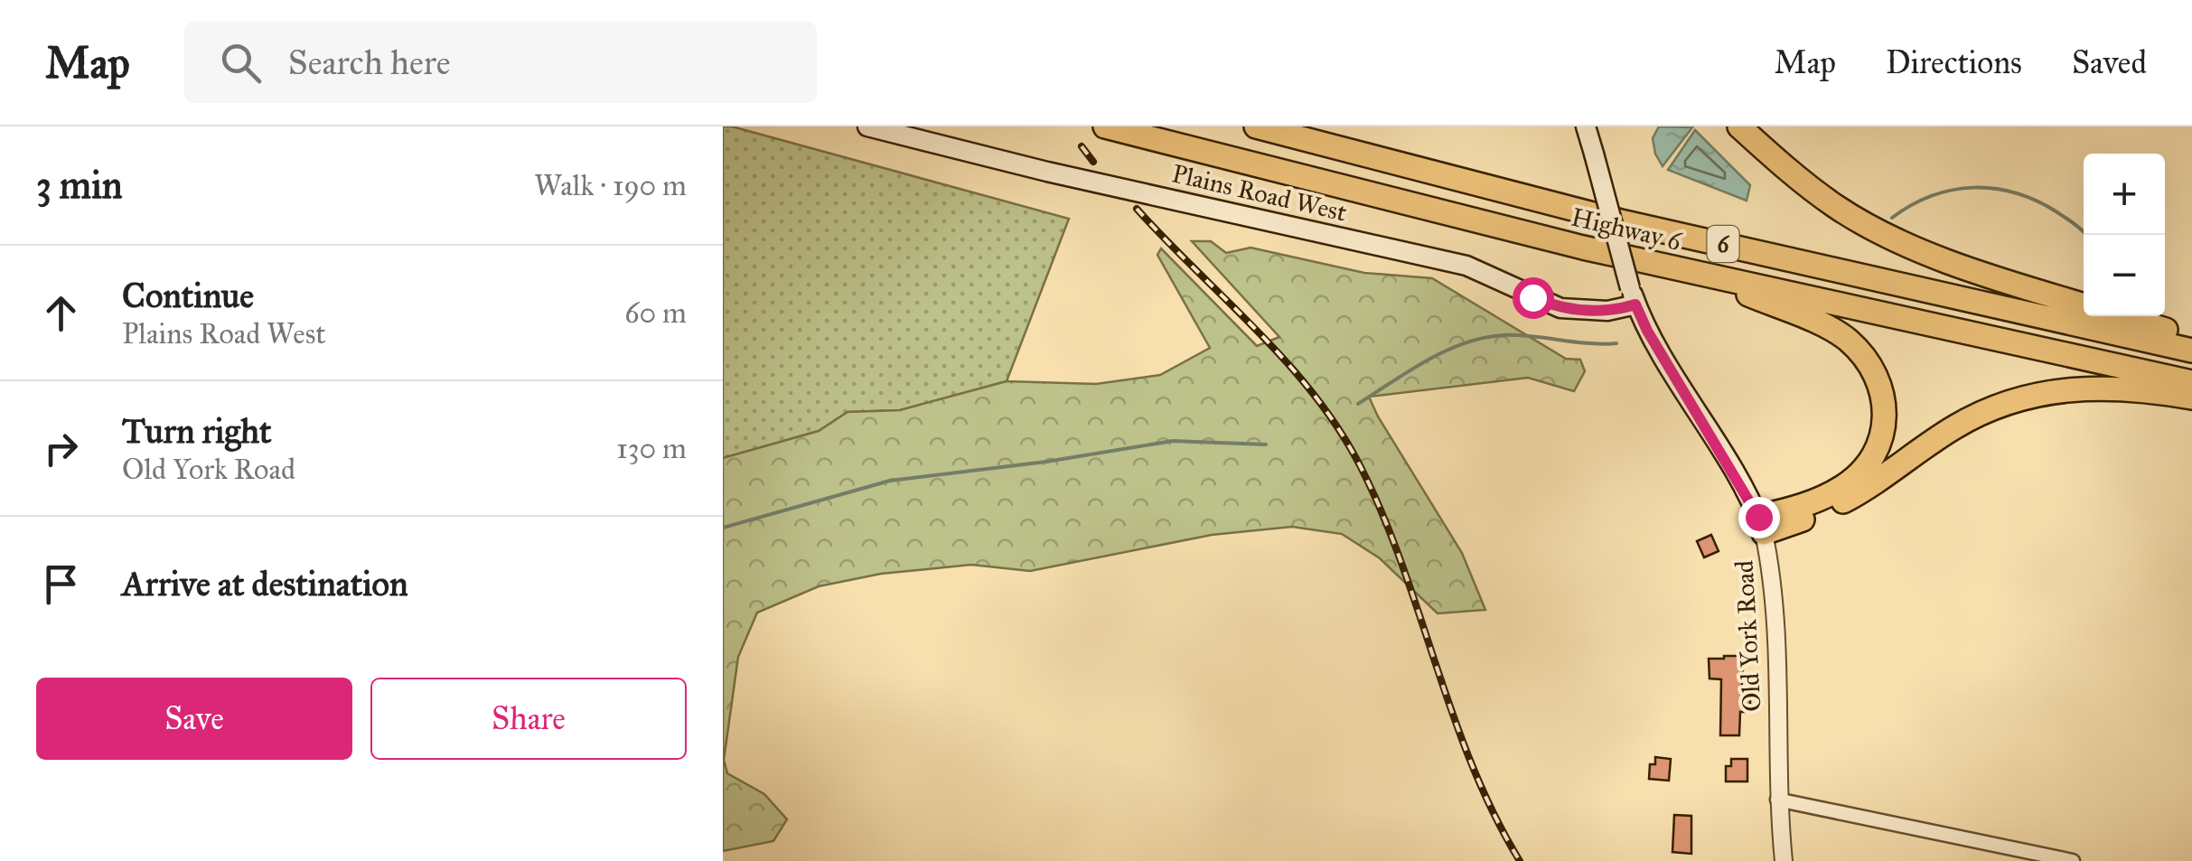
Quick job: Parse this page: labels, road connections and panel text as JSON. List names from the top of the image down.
{
  "streets": {
    "highway": ["Highway 6", "6"],
    "main road": ["Plains Road West", "Old York Road"]
  },
  "crossings": [
    ["Plains Road West", "Old York Road"]
  ],
  "page": {
    "header": "Map",
    "search": "Search here",
    "nav": ["Map", "Directions", "Saved"],
    "heading": ["3 min", "Walk · 190 m"],
    "map_buttons": ["+", "−"],
    "list": [
      ["Continue", "Plains Road West", "60 m"],
      ["Turn right", "Old York Road", "130 m"],
      "Arrive at destination"
    ],
    "buttons": ["Save", "Share"]
  }
}
